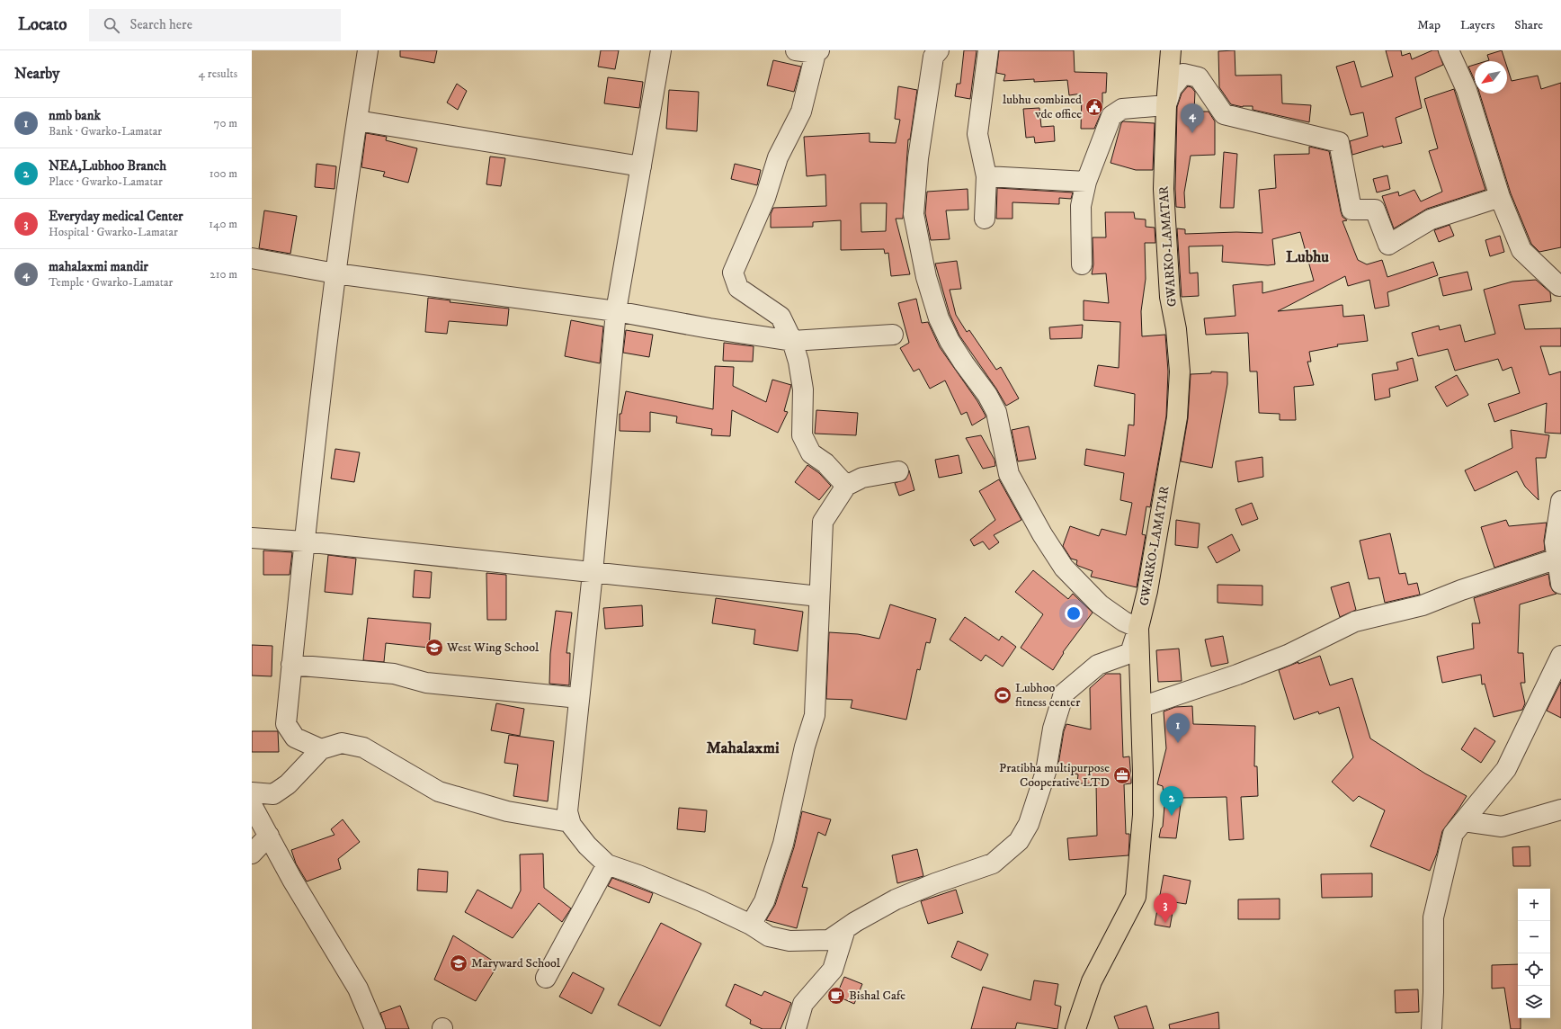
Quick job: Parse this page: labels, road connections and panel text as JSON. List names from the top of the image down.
{
  "streets": {
    "main road": ["GWARKO-LAMATAR"]
  },
  "districts": ["Lubhu", "Mahalaxmi"],
  "places": {
    "public building": ["lubhu combined vdc office"],
    "school or university": ["West Wing School", "Maryward School"],
    "sports": ["Lubhoo fitness center"],
    "office": ["Pratibha multipurpose Cooperative LTD"],
    "cafe": ["Bishal Cafe"]
  },
  "north": "bottom left",
  "page": {
    "header": "Locato",
    "search": "Search here",
    "nav": ["Map", "Layers", "Share"],
    "heading": ["Nearby", "4 results"],
    "list": [
      {
        "mark": "1",
        "name": "nmb bank",
        "note": "Bank · Gwarko-Lamatar",
        "value": "70 m"
      },
      {
        "mark": "2",
        "name": "NEA,Lubhoo Branch",
        "note": "Place · Gwarko-Lamatar",
        "value": "100 m"
      },
      {
        "mark": "3",
        "name": "Everyday medical Center",
        "note": "Hospital · Gwarko-Lamatar",
        "value": "140 m"
      },
      {
        "mark": "4",
        "name": "mahalaxmi mandir",
        "note": "Temple · Gwarko-Lamatar",
        "value": "210 m"
      }
    ],
    "pins": [
      "4",
      "1",
      "2",
      "3"
    ],
    "map_buttons": ["+", "−"]
  }
}
